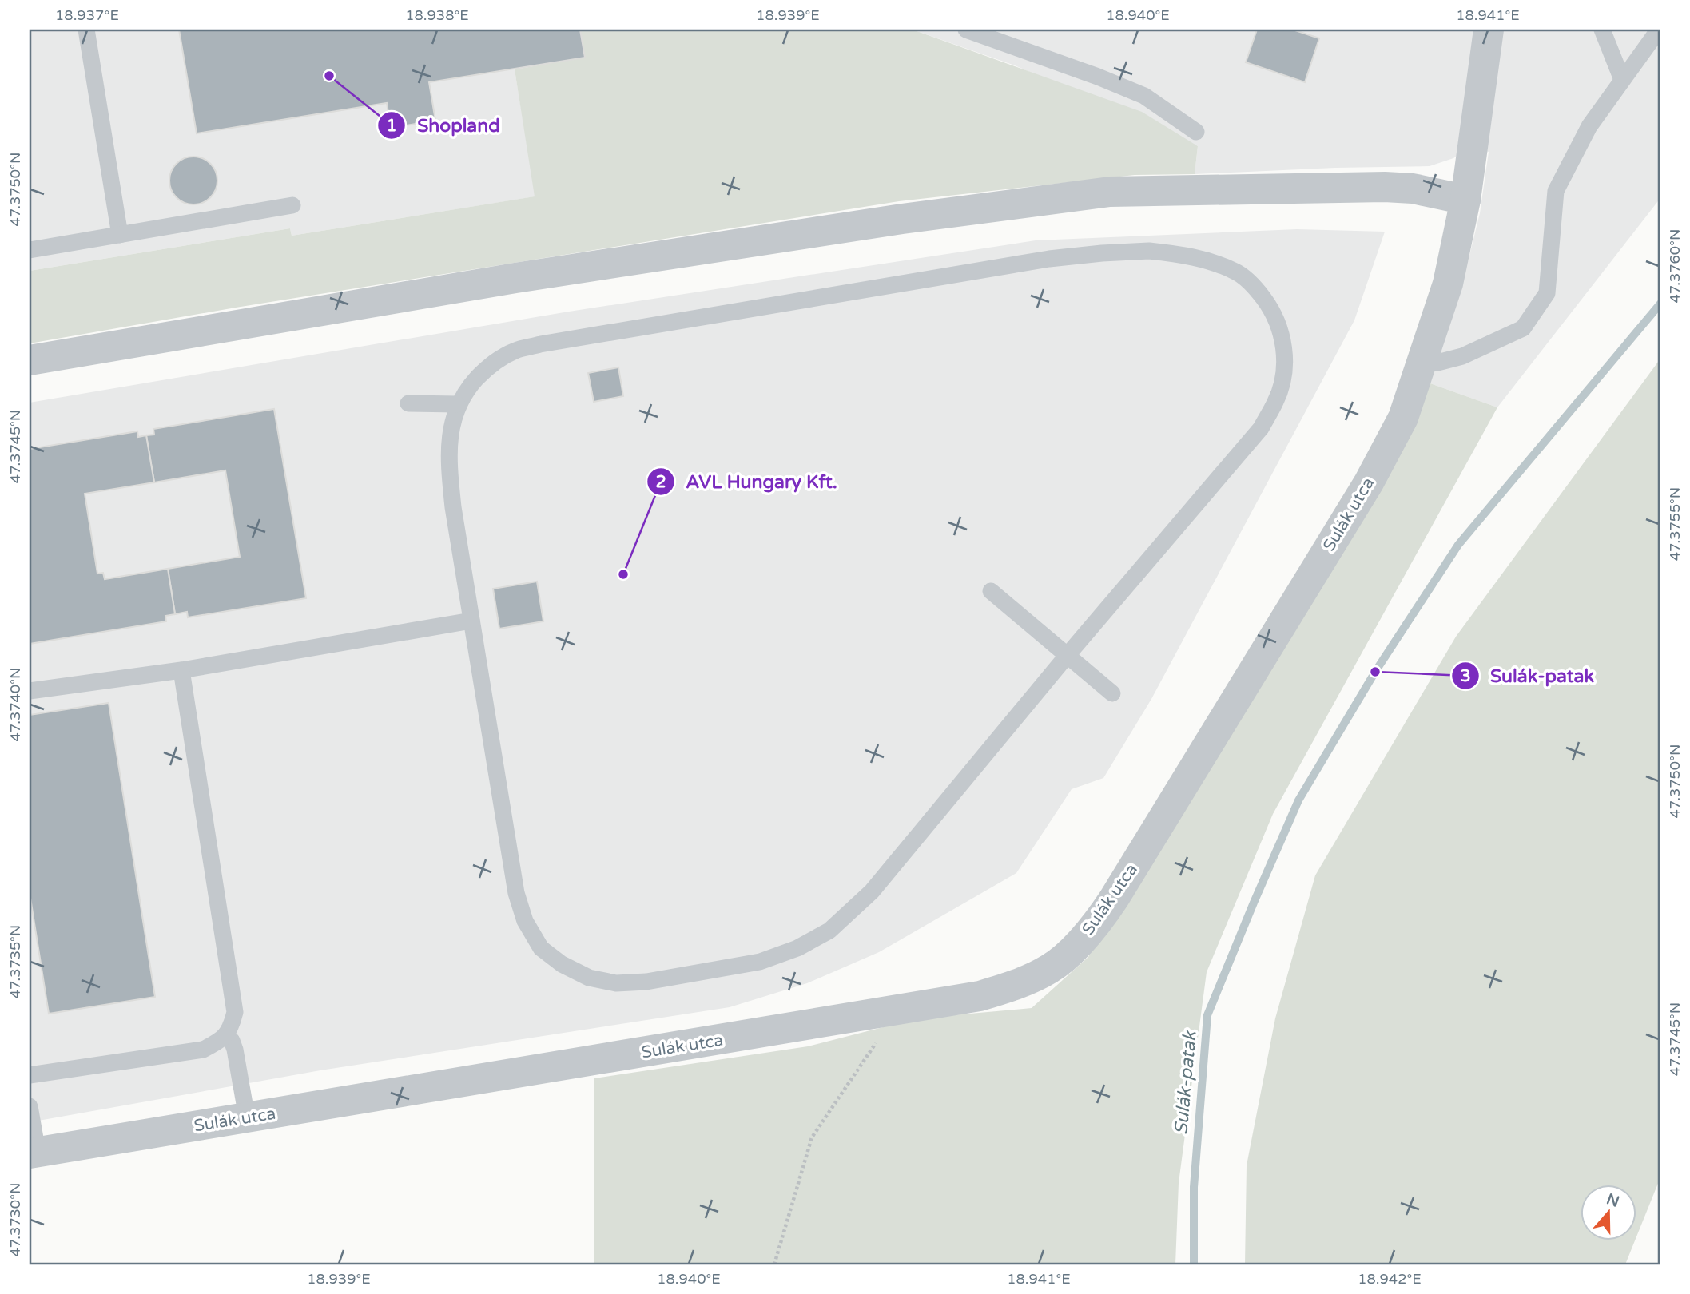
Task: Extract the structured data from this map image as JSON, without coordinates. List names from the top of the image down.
{
  "streets": {
    "street": ["Sulák utca"]
  },
  "water": ["Sulák-patak"],
  "places": ["Shopland", "AVL Hungary Kft.", "Sulák-patak"],
  "north": "top",
  "coordinates": [
    "18.937°E",
    "18.938°E",
    "18.939°E",
    "18.940°E",
    "18.941°E",
    "47.3750°N",
    "47.3760°N",
    "47.3745°N",
    "47.3755°N",
    "47.3740°N",
    "47.3735°N",
    "47.3730°N",
    "18.942°E"
  ]
}
